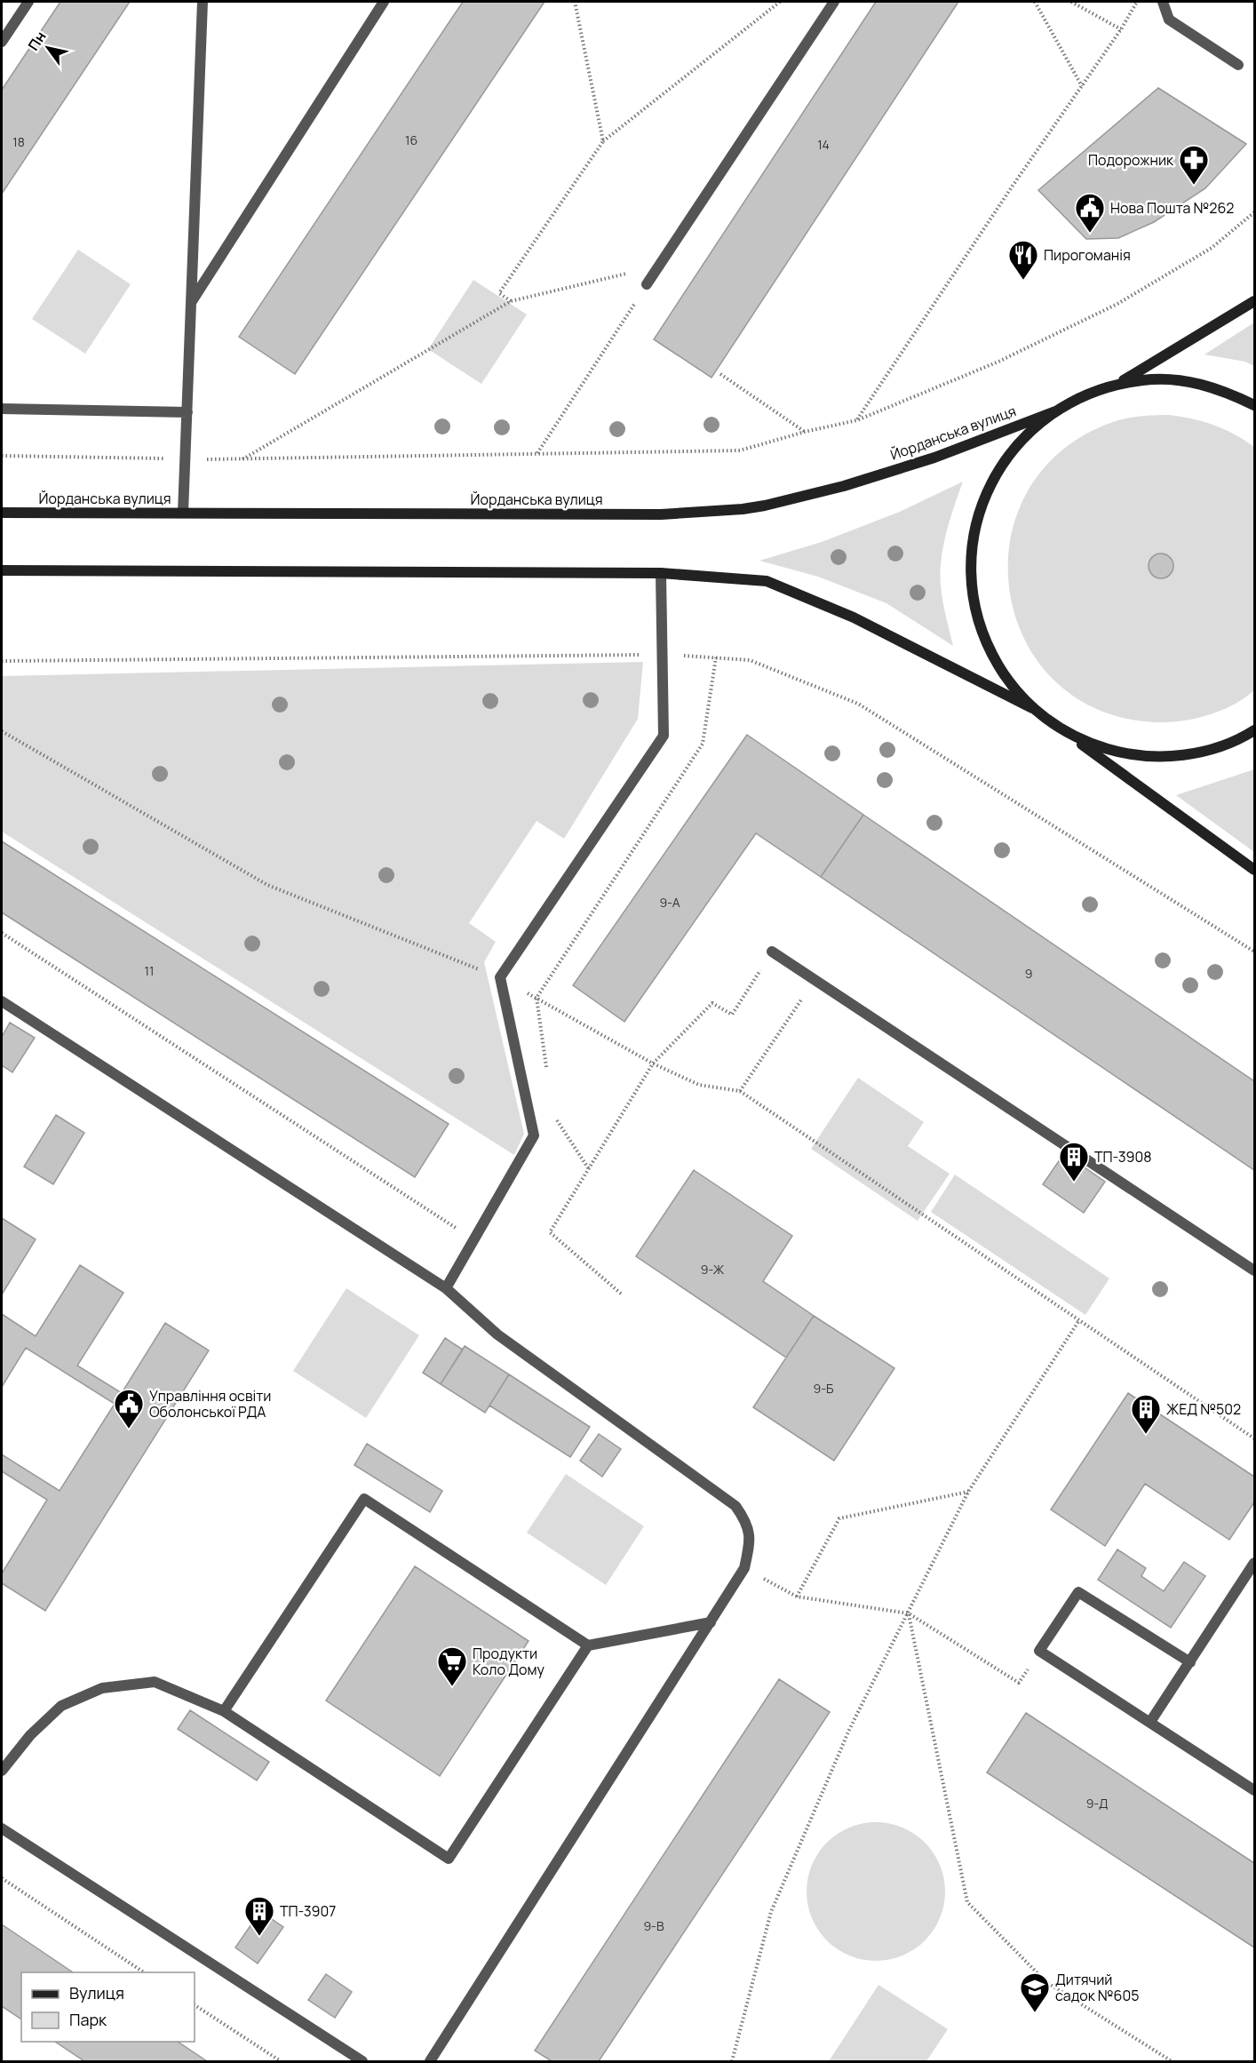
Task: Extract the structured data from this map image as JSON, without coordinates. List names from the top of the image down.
{
  "streets": {
    "main road": ["Йорданська вулиця"]
  },
  "places": {
    "pharmacy": ["Подорожник"],
    "public building": ["Нова Пошта №262", "Управління освіти Оболонської РДА"],
    "restaurant": ["Пирогоманія"],
    "building": ["ТП-3908", "ЖЕД №502", "ТП-3907"],
    "supermarket": ["Продукти Коло Дому"],
    "school or university": ["Дитячий садок №605"]
  },
  "house_numbers": [
    "16",
    "18",
    "14",
    "9-А",
    "11",
    "9",
    "9-Ж",
    "9-Б",
    "9-Д",
    "9-В"
  ],
  "legend": ["Вулиця", "Парк"],
  "north": "top left"
}
